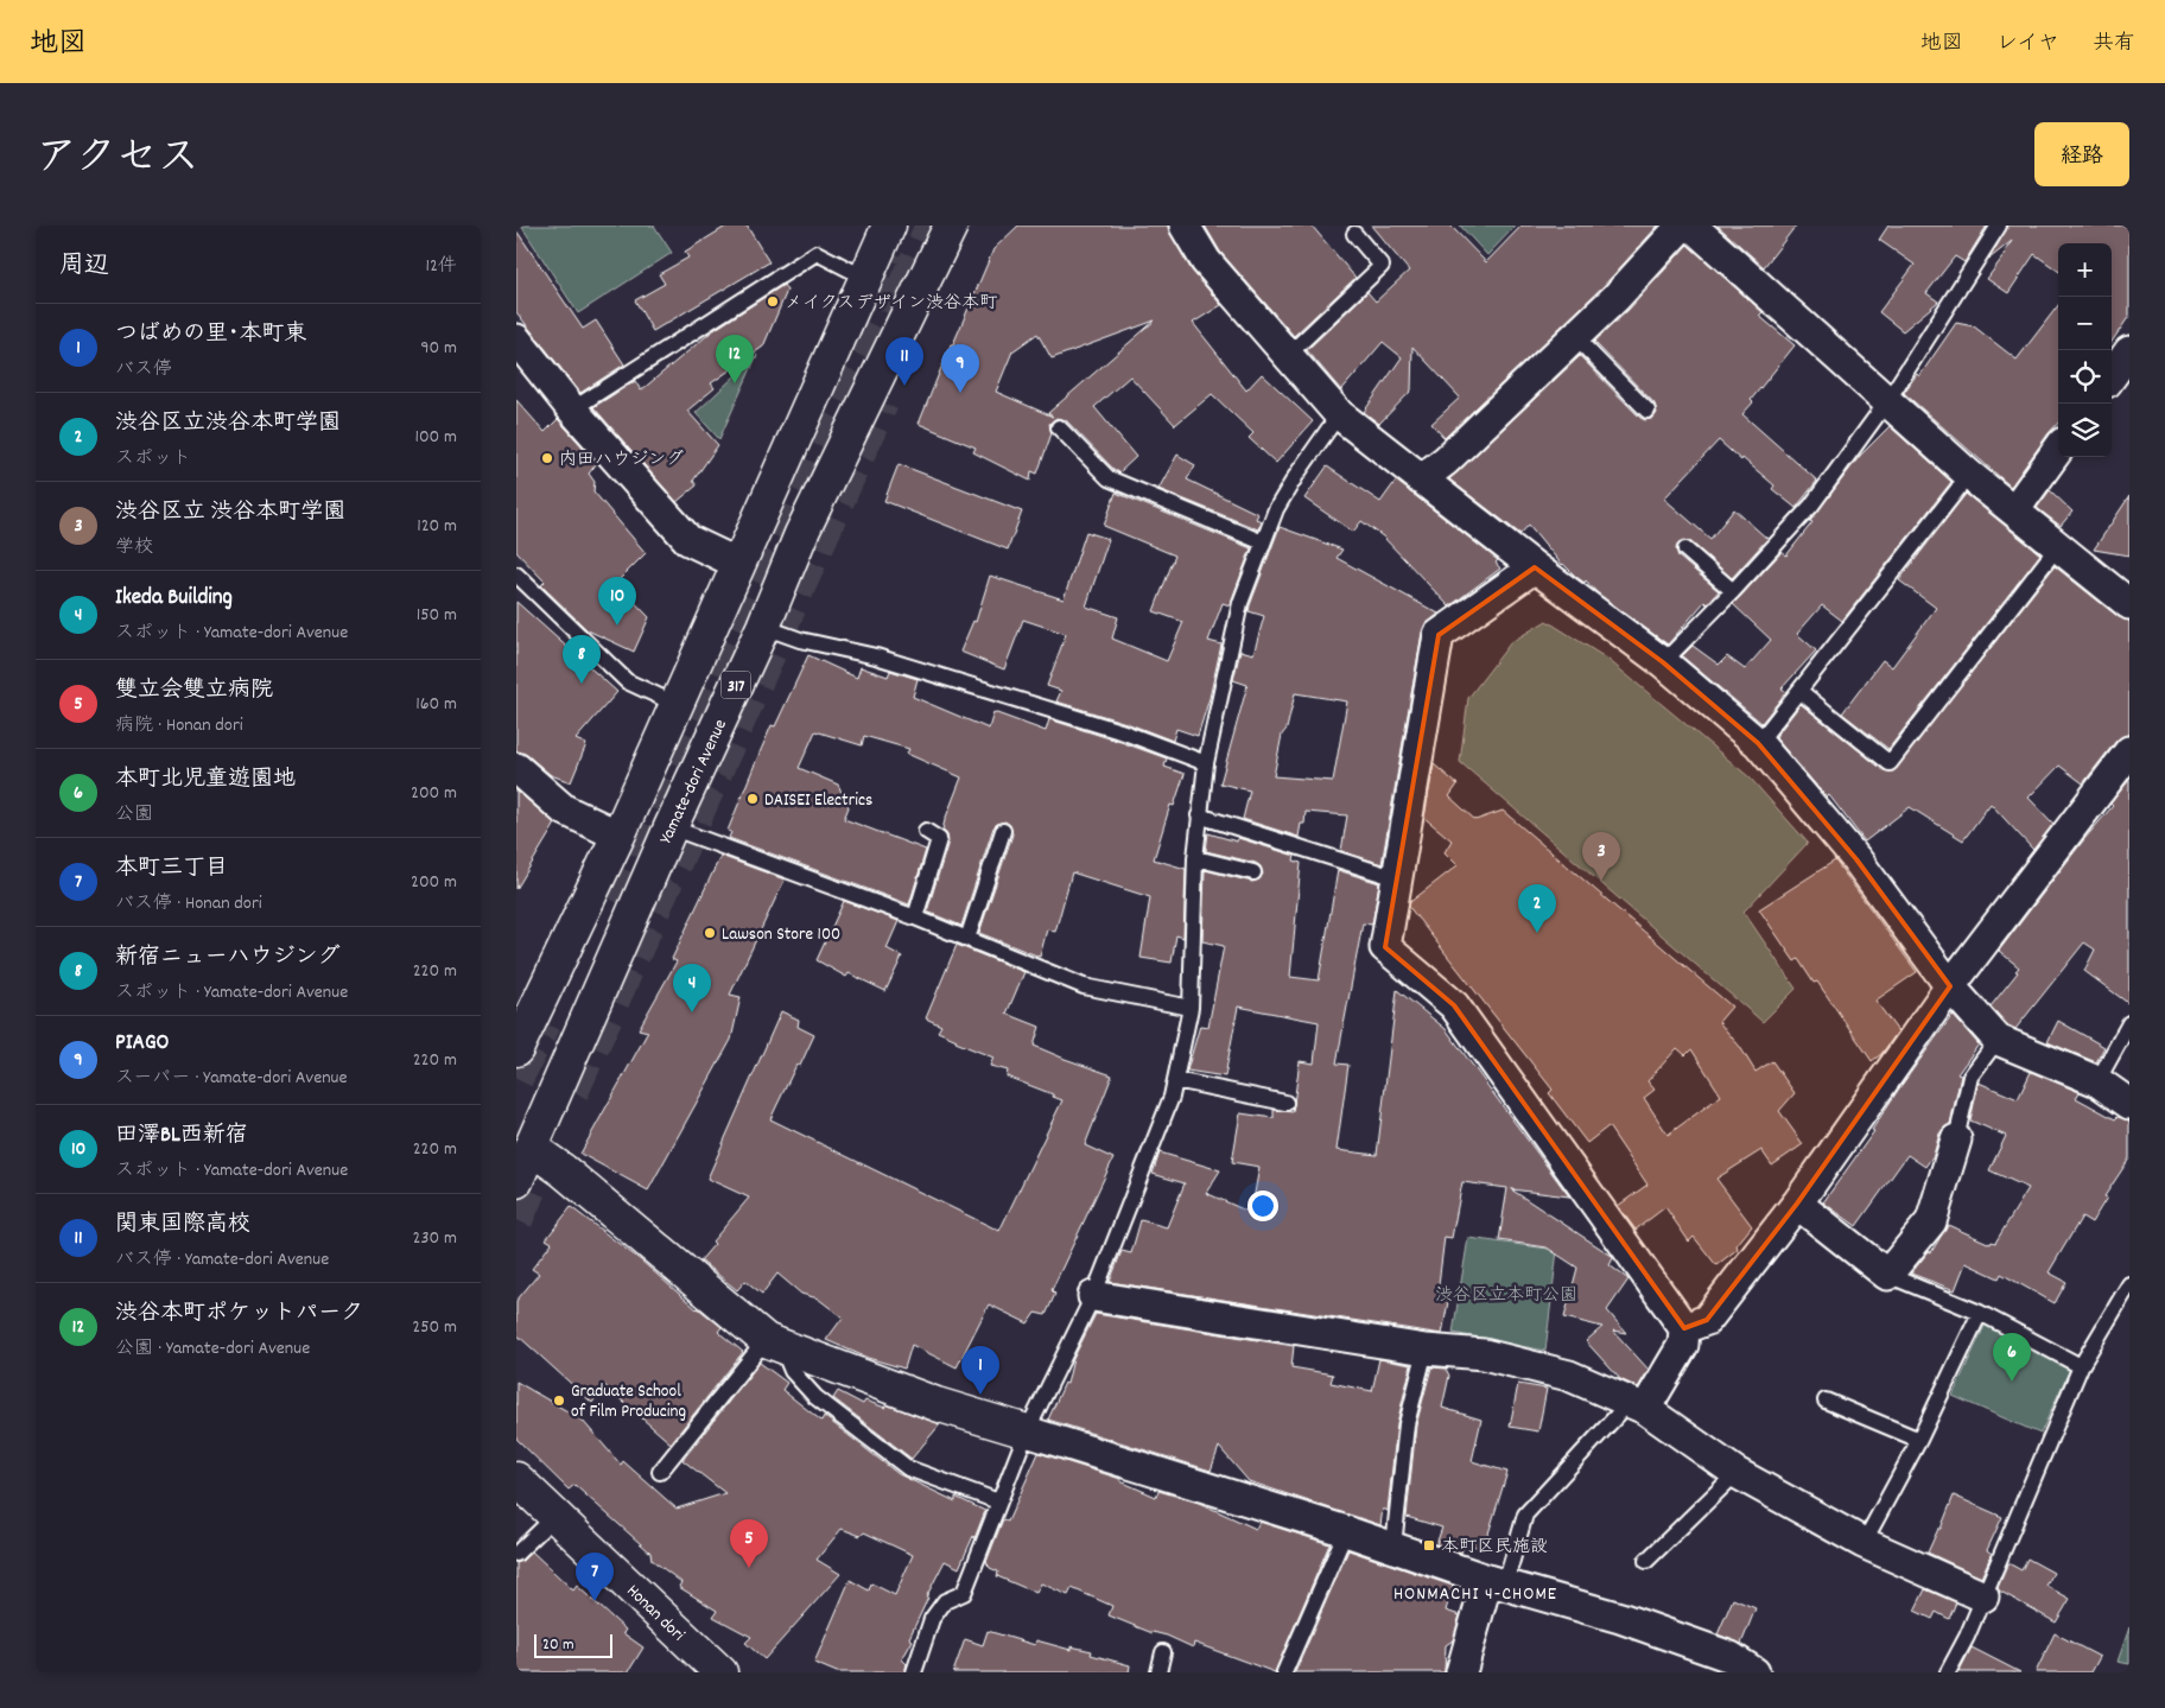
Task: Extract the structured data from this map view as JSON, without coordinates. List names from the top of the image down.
{
  "streets": {
    "main road": ["317", "Yamate-dori Avenue", "Honan dori"]
  },
  "districts": ["HONMACHI 4-CHOME"],
  "parks": ["渋谷区立本町公園"],
  "places": {
    "other": [
      "メイクスデザイン渋谷本町",
      "内田ハウジング",
      "DAISEI Electrics",
      "Lawson Store 100",
      "Graduate School of Film Producing"
    ],
    "transit": ["本町区民施設"]
  },
  "scale_bar": "20 m",
  "page": {
    "header": "地図",
    "nav": ["地図", "レイヤ", "共有"],
    "title": "アクセス",
    "buttons": "経路",
    "heading": ["周辺", "12件"],
    "map_buttons": ["+", "−"],
    "list": [
      {
        "mark": "1",
        "name": "つばめの里･本町東",
        "note": "バス停",
        "value": "90 m"
      },
      {
        "mark": "2",
        "name": "渋谷区立渋谷本町学園",
        "note": "スポット",
        "value": "100 m"
      },
      {
        "mark": "3",
        "name": "渋谷区立 渋谷本町学園",
        "note": "学校",
        "value": "120 m"
      },
      {
        "mark": "4",
        "name": "Ikeda Building",
        "note": "スポット · Yamate-dori Avenue",
        "value": "150 m"
      },
      {
        "mark": "5",
        "name": "雙立会雙立病院",
        "note": "病院 · Honan dori",
        "value": "160 m"
      },
      {
        "mark": "6",
        "name": "本町北児童遊園地",
        "note": "公園",
        "value": "200 m"
      },
      {
        "mark": "7",
        "name": "本町三丁目",
        "note": "バス停 · Honan dori",
        "value": "200 m"
      },
      {
        "mark": "8",
        "name": "新宿ニューハウジング",
        "note": "スポット · Yamate-dori Avenue",
        "value": "220 m"
      },
      {
        "mark": "9",
        "name": "PIAGO",
        "note": "スーパー · Yamate-dori Avenue",
        "value": "220 m"
      },
      {
        "mark": "10",
        "name": "田澤BL西新宿",
        "note": "スポット · Yamate-dori Avenue",
        "value": "220 m"
      },
      {
        "mark": "11",
        "name": "関東国際高校",
        "note": "バス停 · Yamate-dori Avenue",
        "value": "230 m"
      },
      {
        "mark": "12",
        "name": "渋谷本町ポケットパーク",
        "note": "公園 · Yamate-dori Avenue",
        "value": "250 m"
      }
    ],
    "pins": [
      "12",
      "11",
      "9",
      "10",
      "8",
      "3",
      "2",
      "4",
      "6",
      "1",
      "5",
      "7"
    ],
    "scale": "20 m"
  }
}
